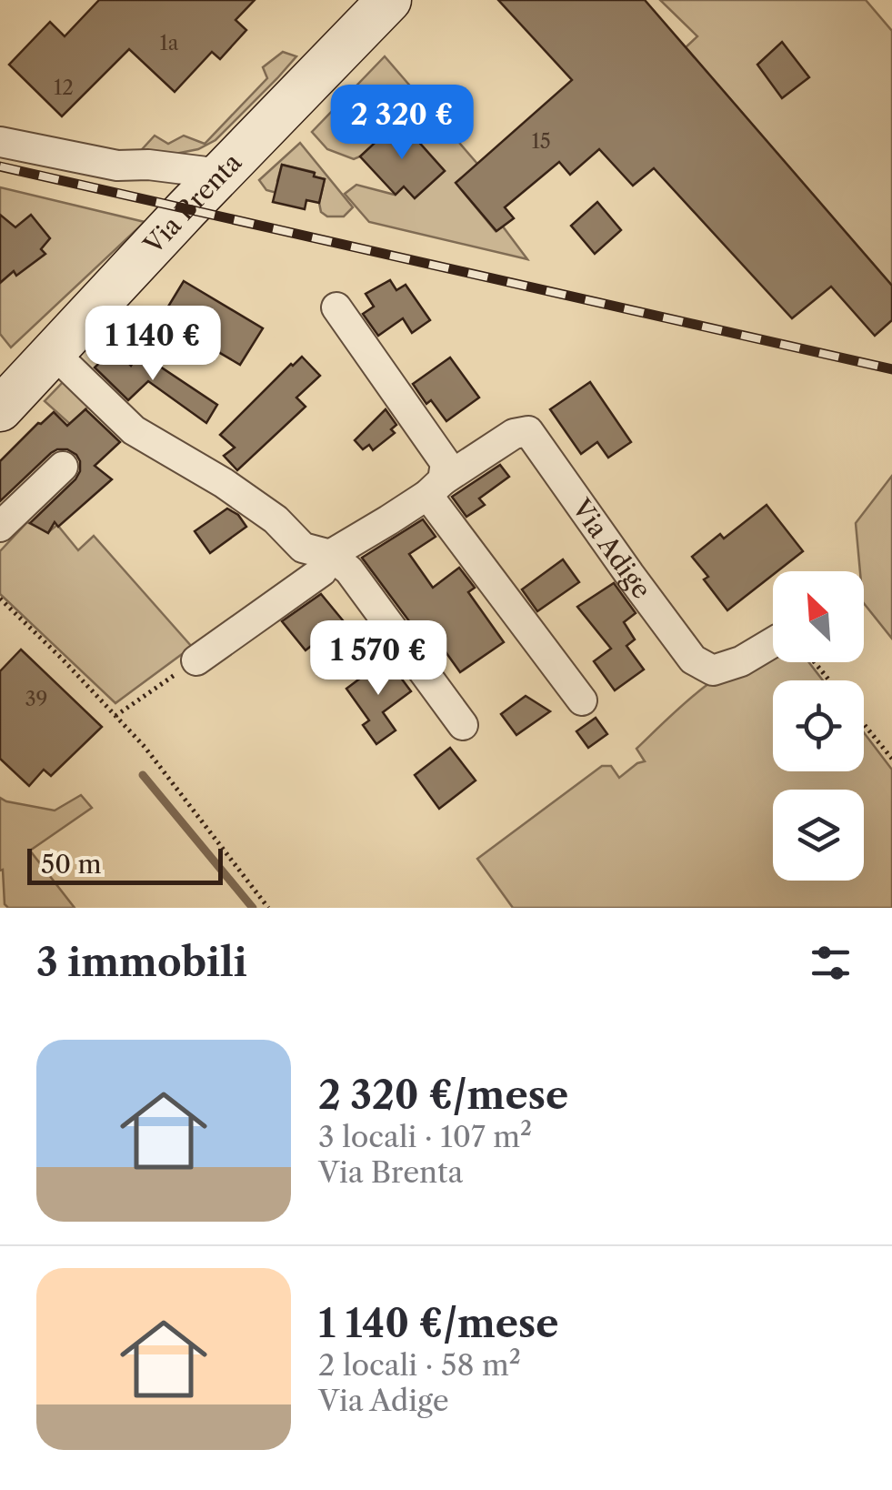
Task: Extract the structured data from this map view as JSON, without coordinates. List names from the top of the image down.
{
  "streets": {
    "street": ["Via Brenta", "Via Adige"]
  },
  "house_numbers": [
    "1a",
    "12",
    "15",
    "39"
  ],
  "scale_bar": "50 m",
  "north": "top left",
  "page": {
    "price": ["2 320 €", "1 140 €", "1 570 €"],
    "scale": "50 m",
    "heading": "3 immobili",
    "list": [
      {
        "name": "2 320 €/mese",
        "note": "3 locali · 107 m² · Via Brenta"
      },
      {
        "name": "1 140 €/mese",
        "note": "2 locali · 58 m² · Via Adige"
      }
    ]
  }
}
